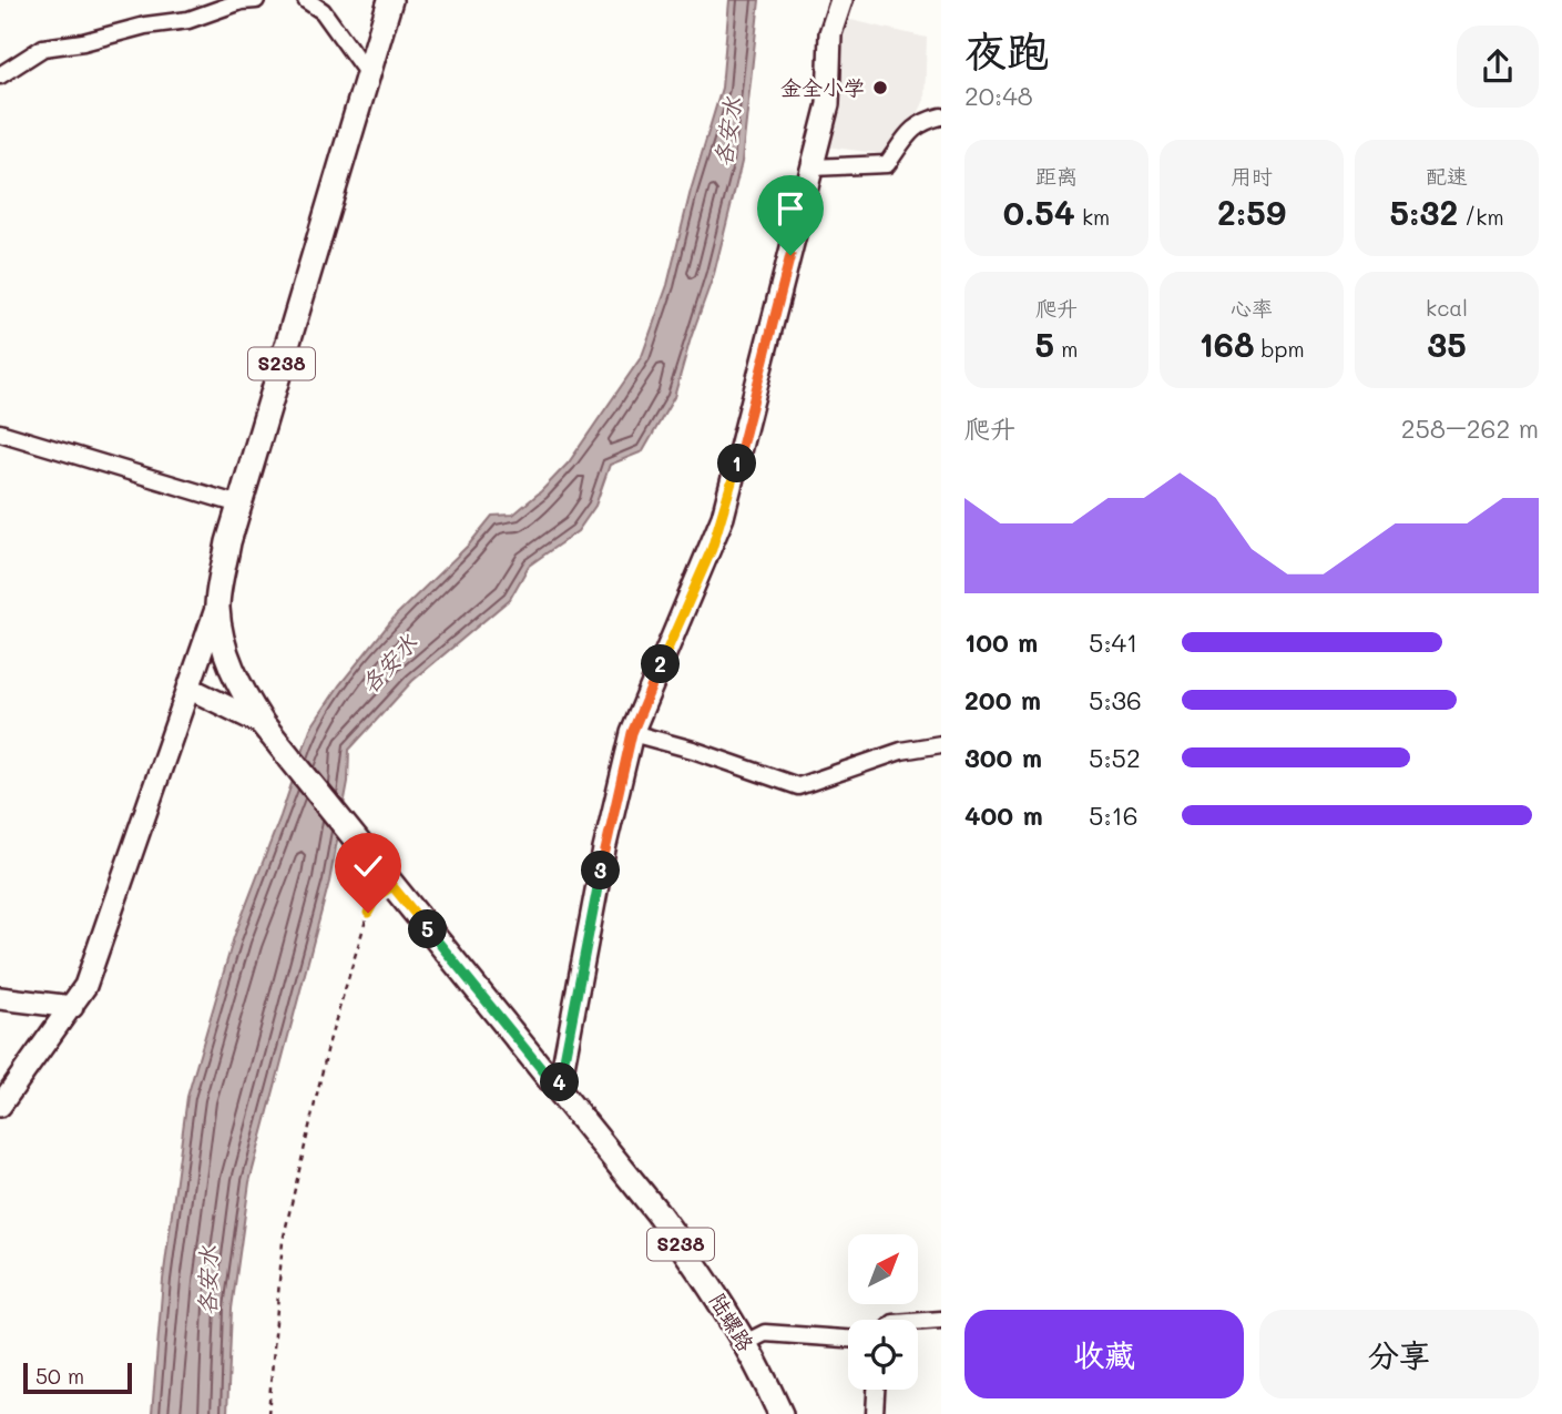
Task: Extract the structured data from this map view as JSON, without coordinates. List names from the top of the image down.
{
  "streets": {
    "main road": ["S238", "陆螺路"]
  },
  "crossings": [
    ["S238", "陆螺路"]
  ],
  "water": ["各安水"],
  "places": ["金全小学"],
  "scale_bar": "50 m",
  "north": "top right",
  "page": {
    "heading": ["夜跑", "20:48"],
    "stats": [
      ["距离", "0.54 km"],
      ["用时", "2:59"],
      ["配速", "5:32 /km"],
      ["爬升", "5 m"],
      ["心率", "168 bpm"],
      ["kcal", "35"]
    ],
    "chart": ["爬升", "258–262 m"],
    "pins": [
      "1",
      "2",
      "3",
      "5",
      "4"
    ],
    "list": [
      {
        "name": "100 m",
        "note": "5:41"
      },
      {
        "name": "200 m",
        "note": "5:36"
      },
      {
        "name": "300 m",
        "note": "5:52"
      },
      {
        "name": "400 m",
        "note": "5:16"
      }
    ],
    "buttons": ["收藏", "分享"],
    "scale": "50 m"
  }
}
